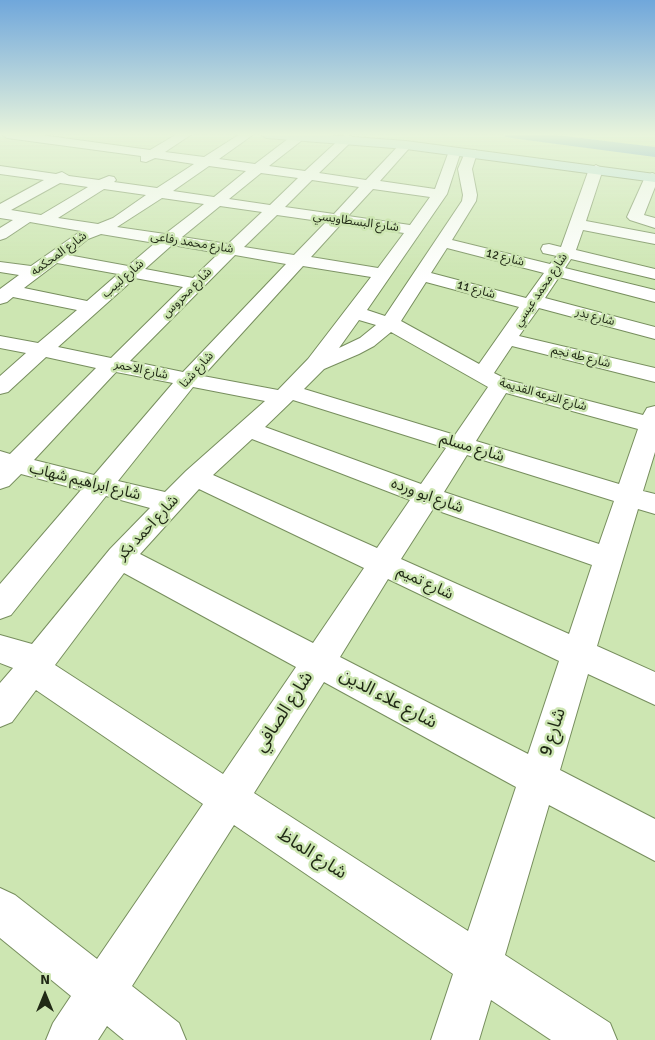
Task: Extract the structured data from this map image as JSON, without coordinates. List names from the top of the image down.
{
  "streets": {
    "street": [
      "شارع البسطاويسي",
      "شارع محمد رفاعى",
      "شارع المحكمه",
      "شارع 12",
      "شارع لبيب",
      "شارع 11",
      "شارع محمد عيسي",
      "شارع محروس",
      "شارع بدر",
      "شارع طه نجم",
      "شارع الاحمر",
      "شارع شتا",
      "شارع الترعه القديمة",
      "شارع مسلم",
      "شارع ابراهيم شهاب",
      "شارع ابو ورده",
      "شارع احمد بكر",
      "شارع تميم",
      "شارع علاء الدين",
      "شارع الصافي",
      "شارع 9",
      "شارع الماظ"
    ]
  },
  "crossings": [
    ["شارع البسطاويسي", "شارع المحكمه"],
    ["شارع البسطاويسي", "شارع لبيب"],
    ["شارع البسطاويسي", "شارع محروس"],
    ["شارع البسطاويسي", "شارع شتا"],
    ["شارع البسطاويسي", "شارع احمد بكر"],
    ["شارع محمد رفاعى", "شارع المحكمه"],
    ["شارع محمد رفاعى", "شارع لبيب"],
    ["شارع محمد رفاعى", "شارع محروس"],
    ["شارع محمد رفاعى", "شارع شتا"],
    ["شارع محمد رفاعى", "شارع احمد بكر"],
    ["شارع 12", "شارع محمد عيسي"],
    ["شارع 12", "شارع احمد بكر"],
    ["شارع لبيب", "شارع الاحمر"],
    ["شارع 11", "شارع محمد عيسي"],
    ["شارع 11", "شارع بدر"],
    ["شارع 11", "شارع احمد بكر"],
    ["شارع محمد عيسي", "شارع بدر"],
    ["شارع محمد عيسي", "شارع طه نجم"],
    ["شارع محمد عيسي", "شارع الترعه القديمة"],
    ["شارع محمد عيسي", "شارع الصافي"],
    ["شارع محروس", "شارع الاحمر"],
    ["شارع محروس", "شارع ابراهيم شهاب"],
    ["شارع الاحمر", "شارع شتا"],
    ["شارع الاحمر", "شارع مسلم"],
    ["شارع الاحمر", "شارع احمد بكر"],
    ["شارع شتا", "شارع ابراهيم شهاب"],
    ["شارع الترعه القديمة", "شارع احمد بكر"],
    ["شارع الترعه القديمة", "شارع الصافي"],
    ["شارع الترعه القديمة", "شارع 9"],
    ["شارع مسلم", "شارع احمد بكر"],
    ["شارع مسلم", "شارع الصافي"],
    ["شارع مسلم", "شارع 9"],
    ["شارع ابراهيم شهاب", "شارع احمد بكر"],
    ["شارع ابو ورده", "شارع احمد بكر"],
    ["شارع ابو ورده", "شارع الصافي"],
    ["شارع ابو ورده", "شارع 9"],
    ["شارع احمد بكر", "شارع تميم"],
    ["شارع احمد بكر", "شارع علاء الدين"],
    ["شارع احمد بكر", "شارع الماظ"],
    ["شارع تميم", "شارع الصافي"],
    ["شارع تميم", "شارع 9"],
    ["شارع علاء الدين", "شارع الصافي"],
    ["شارع علاء الدين", "شارع 9"],
    ["شارع الصافي", "شارع الماظ"],
    ["شارع 9", "شارع الماظ"]
  ],
  "north": "top"
}
